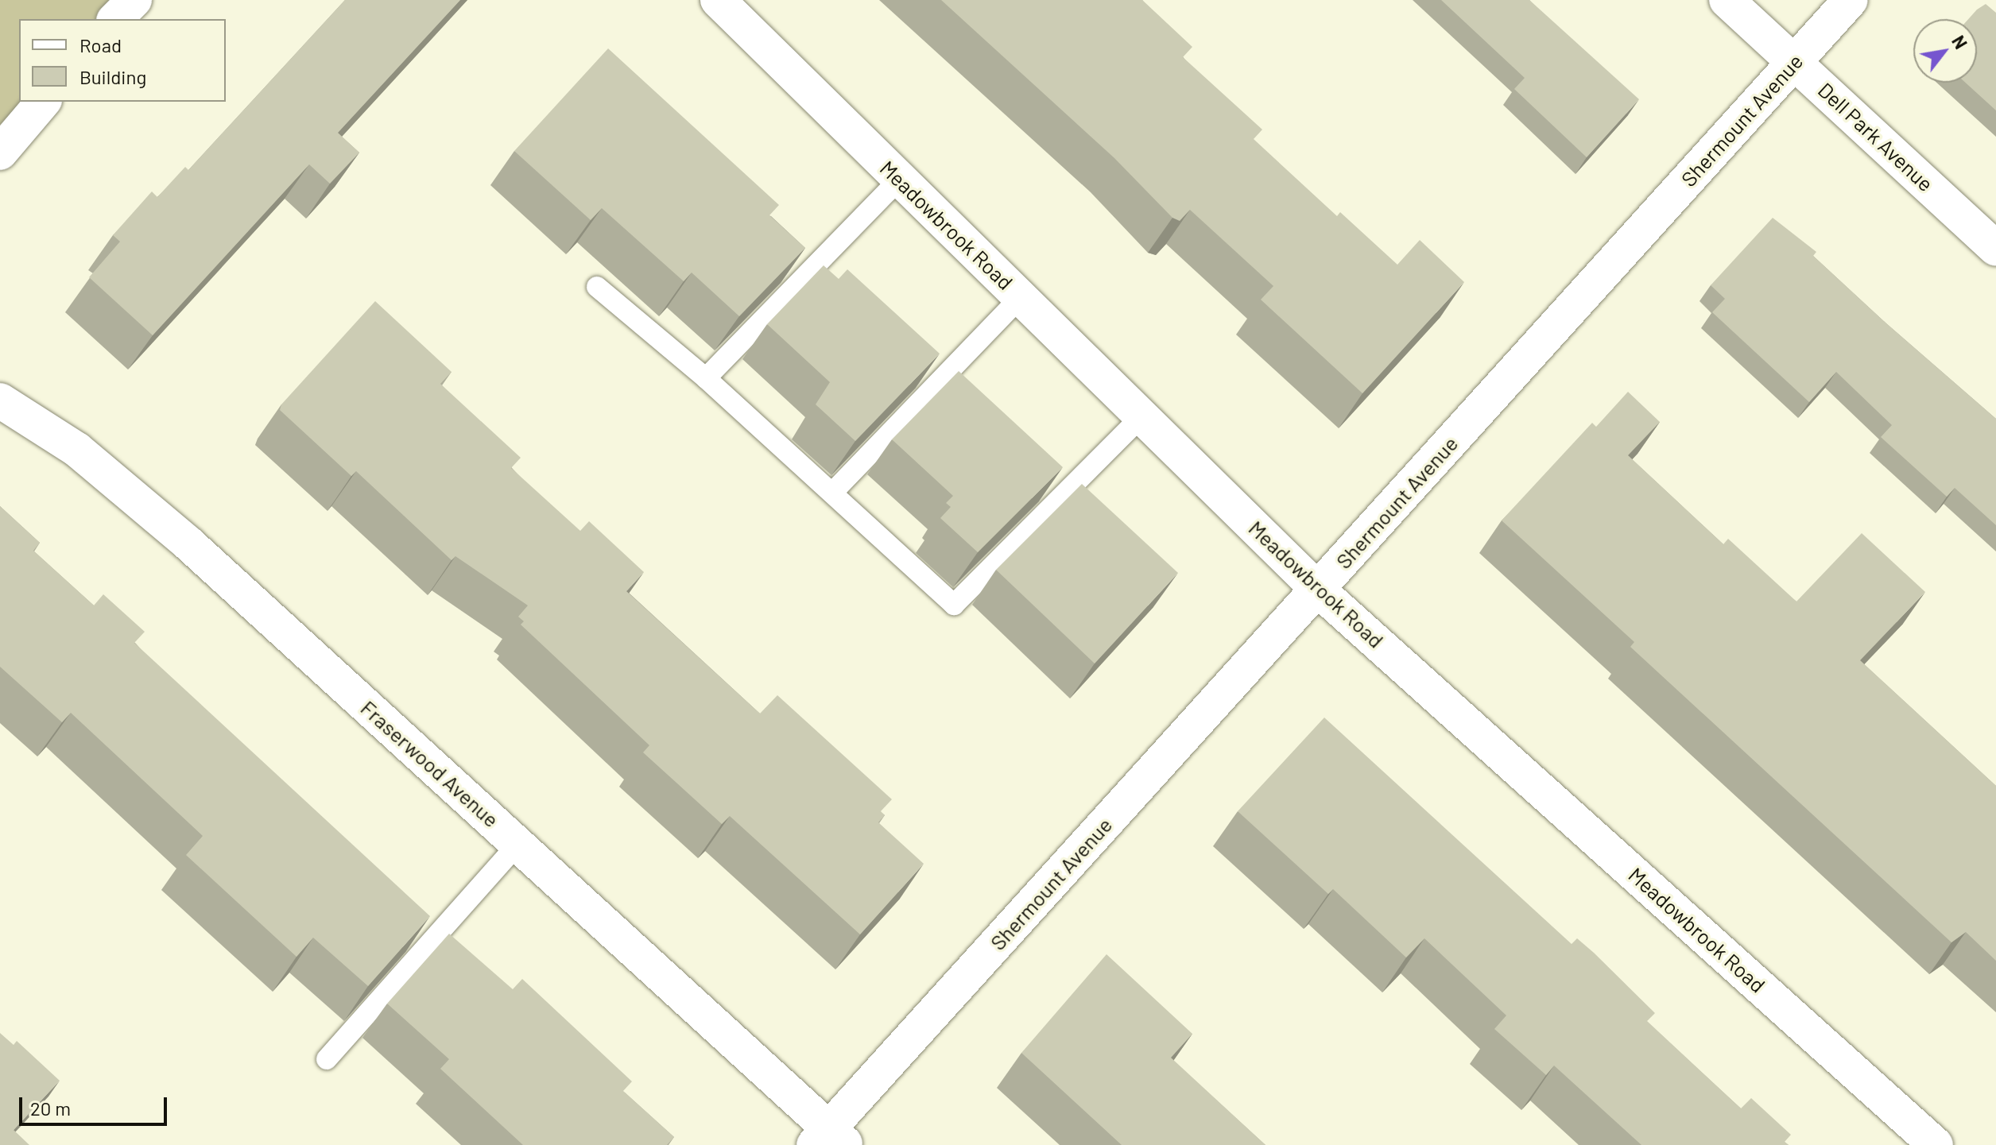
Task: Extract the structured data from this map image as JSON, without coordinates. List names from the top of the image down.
{
  "streets": {
    "street": [
      "Shermount Avenue",
      "Dell Park Avenue",
      "Meadowbrook Road",
      "Fraserwood Avenue"
    ]
  },
  "crossings": [
    ["Shermount Avenue", "Dell Park Avenue"],
    ["Shermount Avenue", "Meadowbrook Road"],
    ["Shermount Avenue", "Fraserwood Avenue"]
  ],
  "legend": ["Road", "Building"],
  "scale_bar": "20 m",
  "north": "top right"
}
